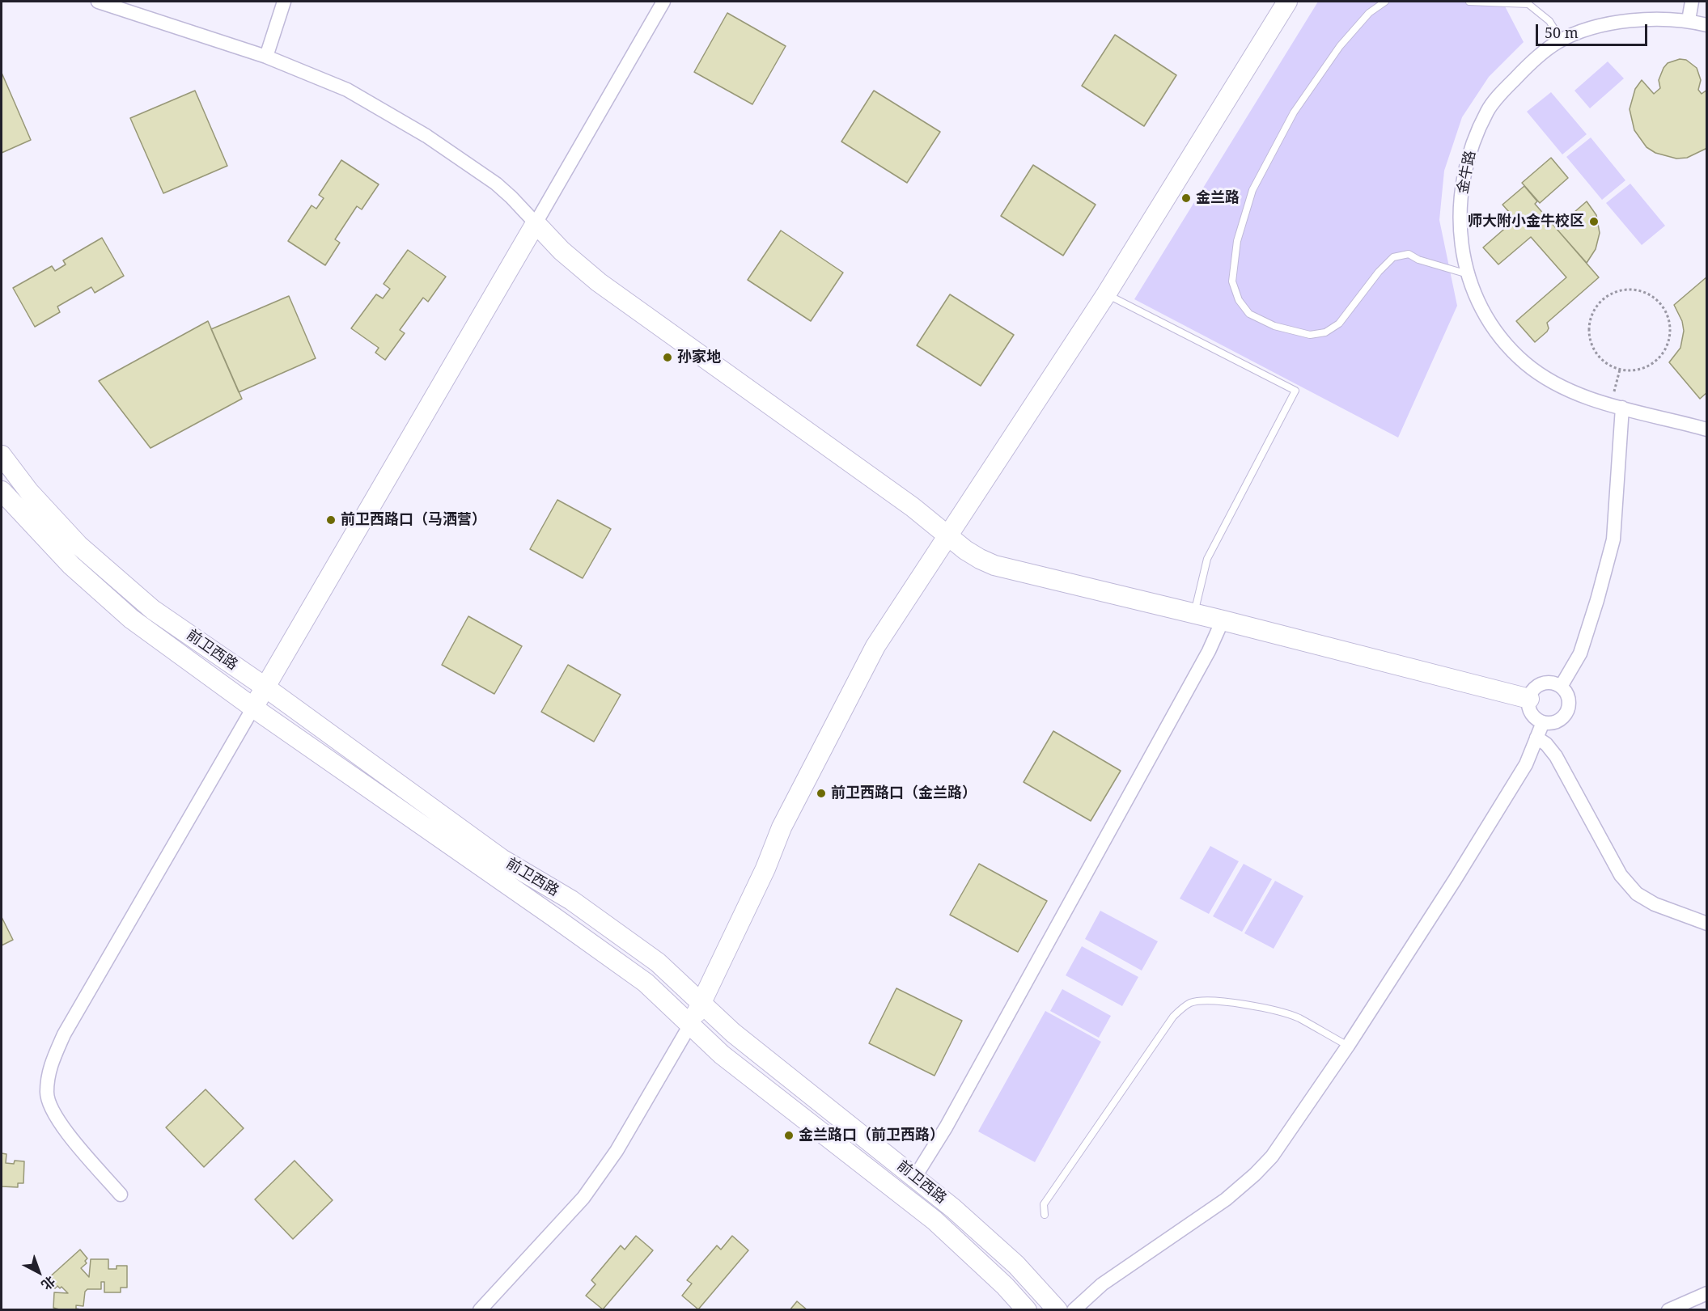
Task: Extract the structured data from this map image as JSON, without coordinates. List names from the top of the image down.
{
  "streets": {
    "street": ["金牛路", "前卫西路"]
  },
  "places": [
    "金兰路",
    "师大附小金牛校区",
    "孙家地",
    "前卫西路口（马洒营）",
    "前卫西路口（金兰路）",
    "金兰路口（前卫西路）"
  ],
  "scale_bar": "50 m",
  "north": "bottom right"
}
